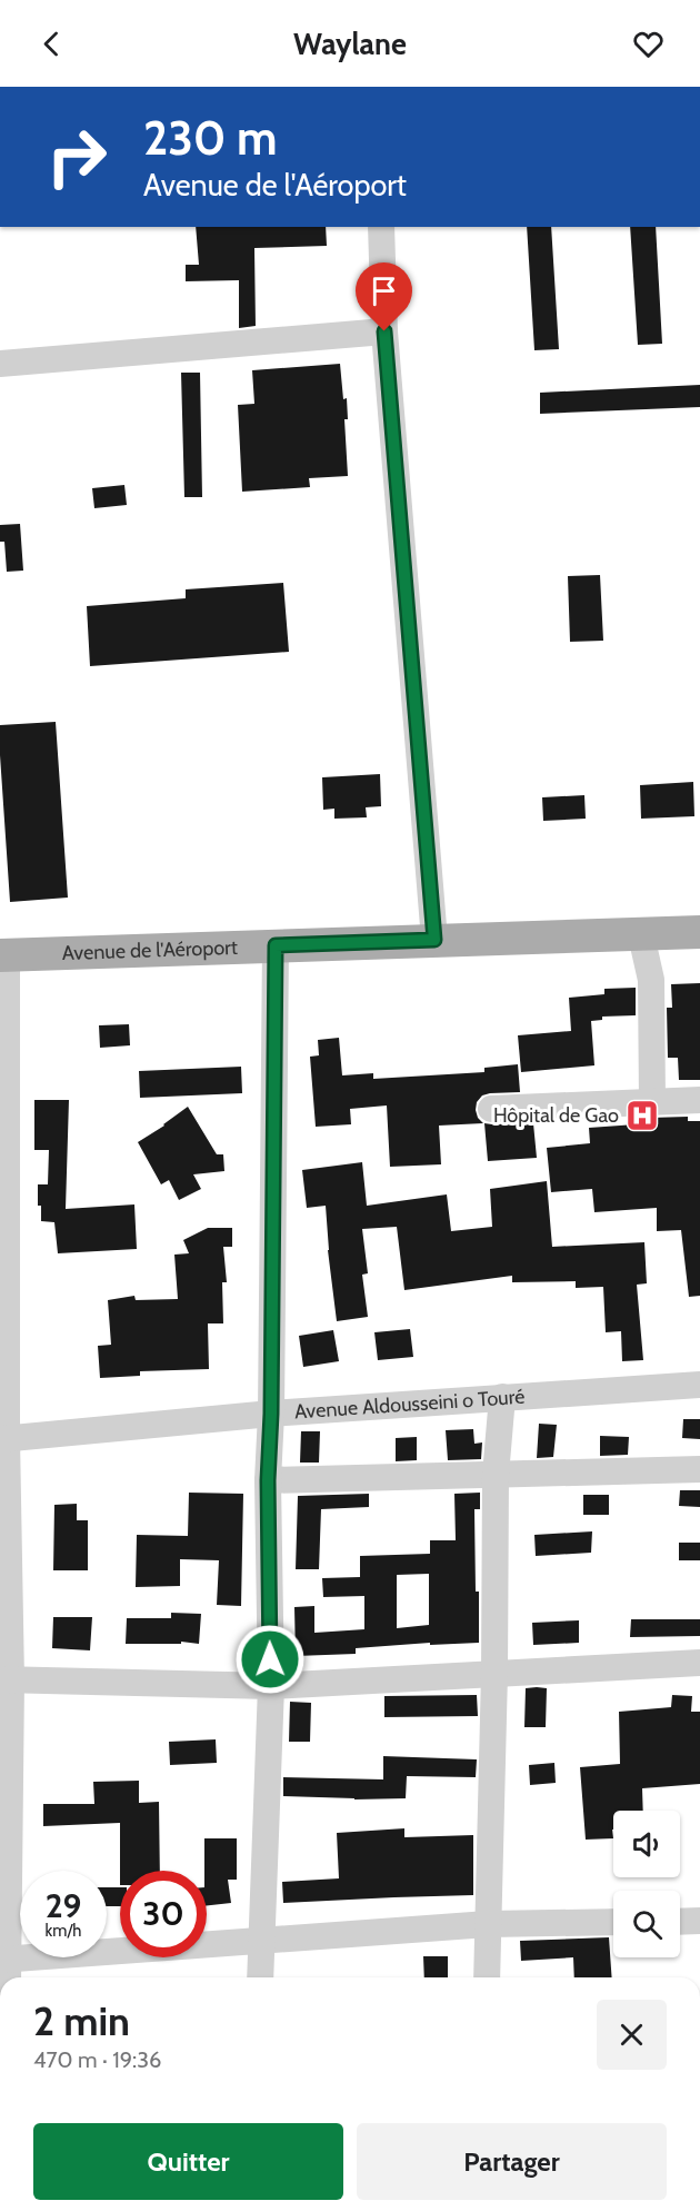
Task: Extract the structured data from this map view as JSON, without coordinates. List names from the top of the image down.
{
  "streets": {
    "main road": ["Avenue de l'Aéroport"],
    "street": ["Avenue Aldousseini o Touré"]
  },
  "places": {
    "hospital": ["Hôpital de Gao"]
  },
  "page": {
    "header": "Waylane",
    "turn": ["230 m", "Avenue de l'Aéroport"],
    "speed": "29 km/h",
    "limit": "30",
    "heading": ["2 min", "470 m · 19:36"],
    "buttons": ["Quitter", "Partager"]
  }
}
